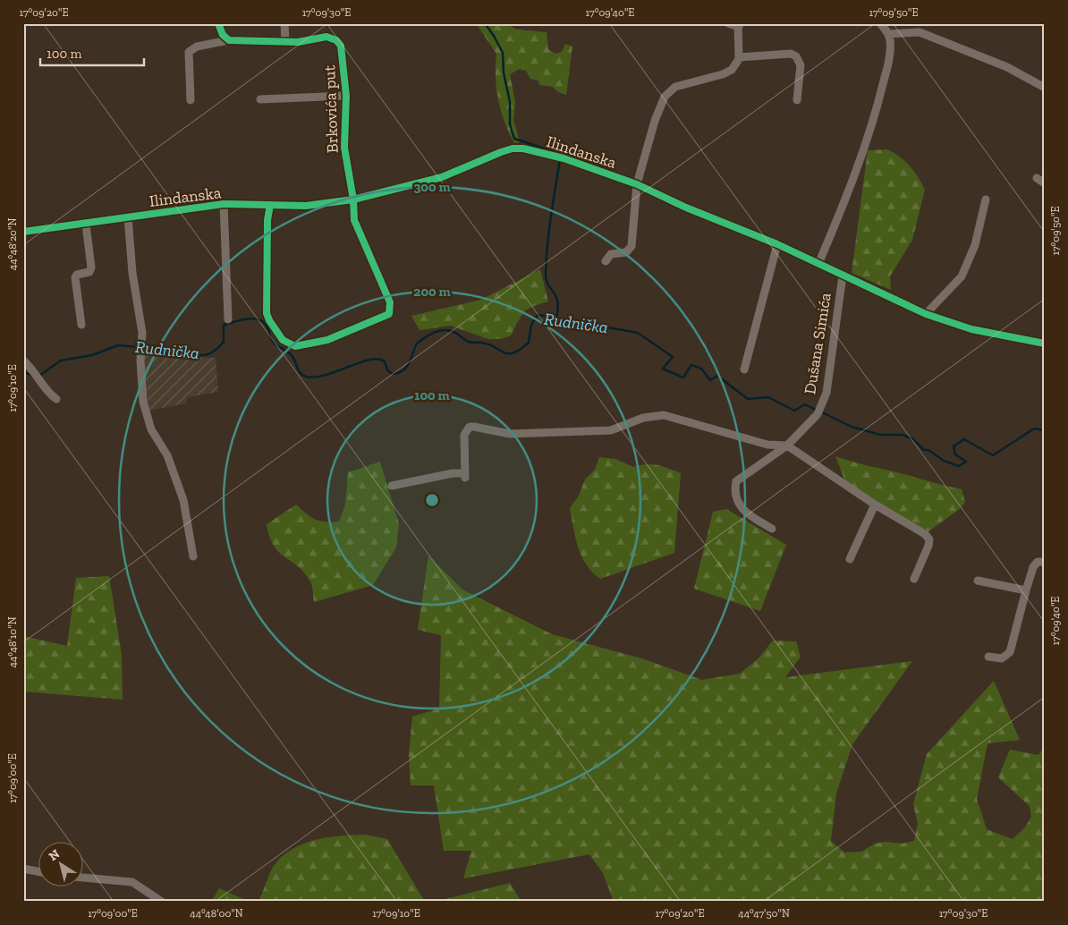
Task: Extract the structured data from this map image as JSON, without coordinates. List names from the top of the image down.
{
  "streets": {
    "street": ["Brkovića put", "Ilindanska", "Dušana Simića"]
  },
  "crossings": [
    ["Brkovića put", "Ilindanska"],
    ["Ilindanska", "Dušana Simića"]
  ],
  "water": ["Rudnička"],
  "scale_bar": "100 m",
  "north": "top left",
  "coordinates": [
    "17°09'20\"E",
    "17°09'30\"E",
    "17°09'40\"E",
    "17°09'50\"E",
    "44°48'20\"N",
    "17°09'10\"E",
    "44°48'10\"N",
    "17°09'00\"E",
    "44°48'00\"N",
    "44°47'50\"N"
  ],
  "rings": ["300 m", "200 m", "100 m"]
}
